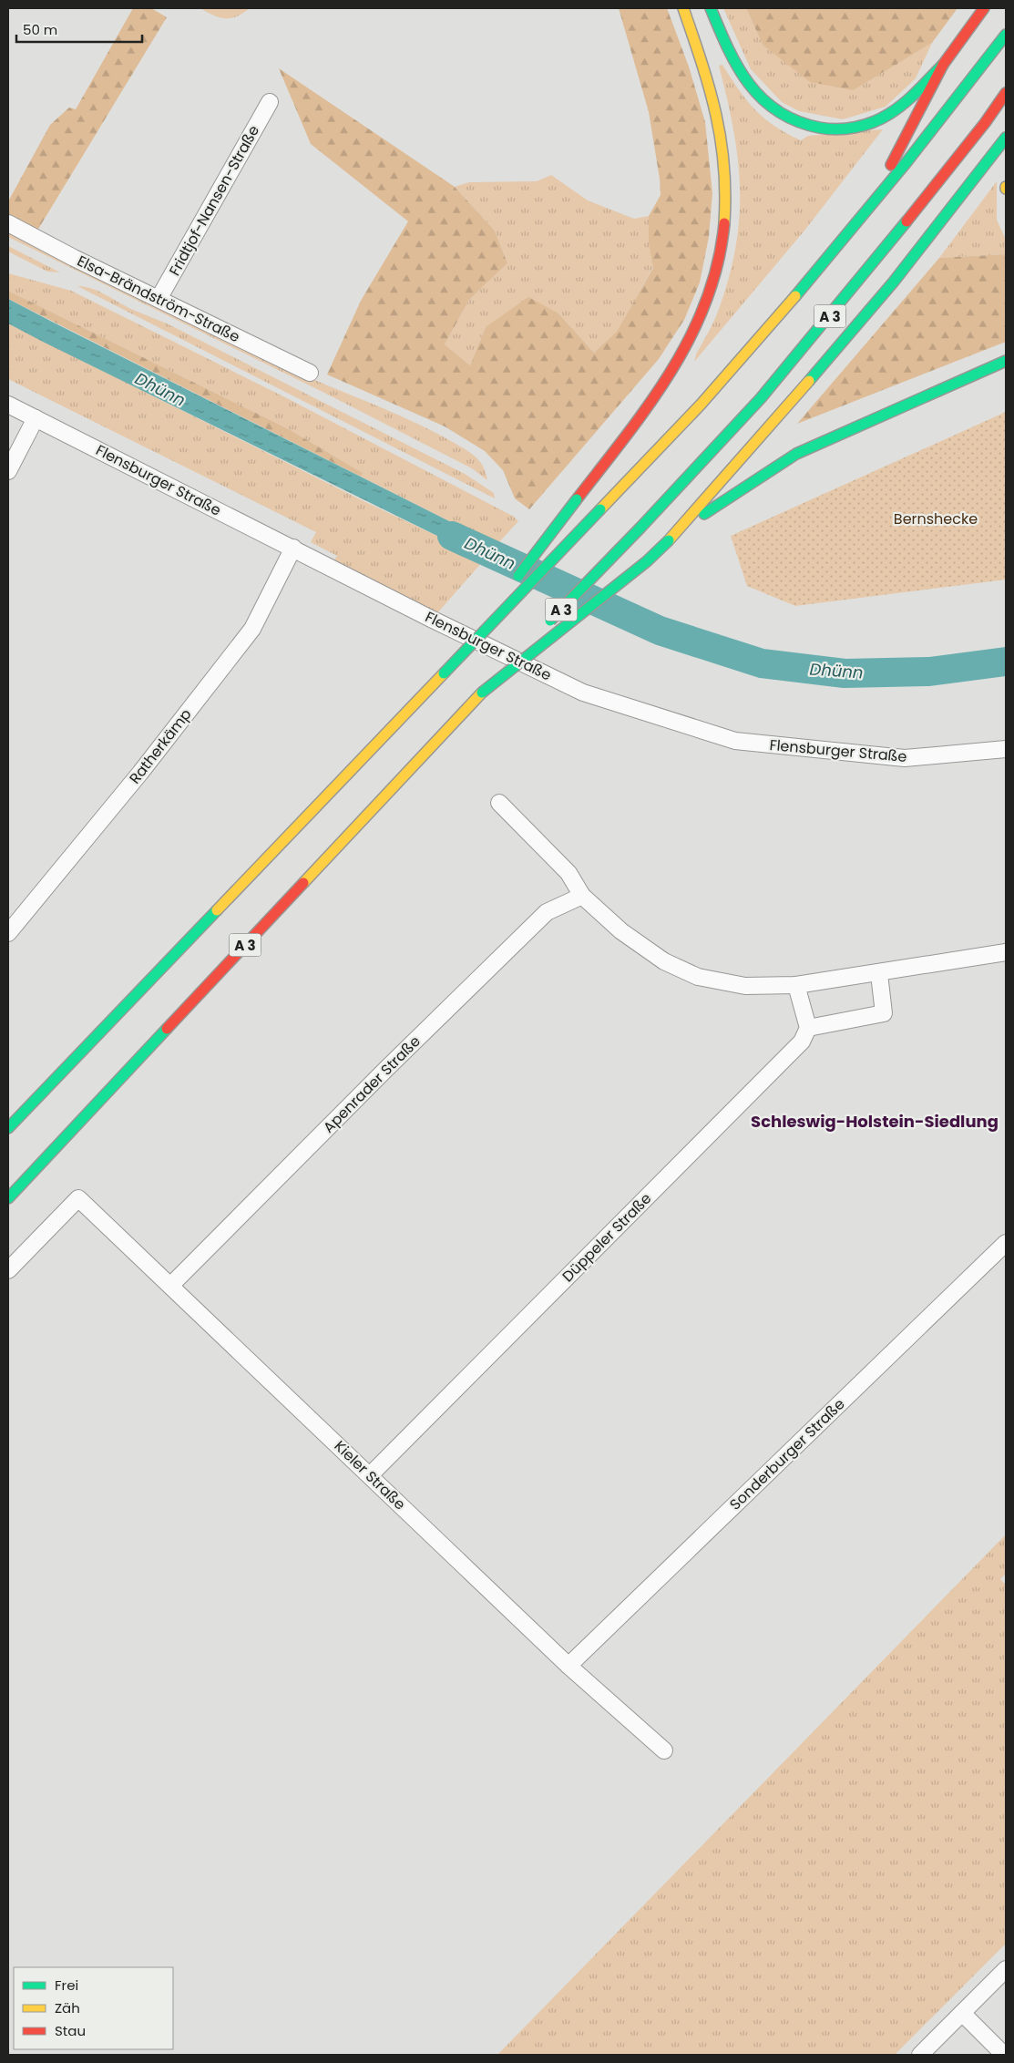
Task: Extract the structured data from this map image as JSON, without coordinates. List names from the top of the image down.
{
  "streets": {
    "highway": ["A 3"],
    "street": [
      "Fridtjof-Nansen-Straße",
      "Elsa-Brändström-Straße",
      "Flensburger Straße",
      "Ratherkämp",
      "Apenrader Straße",
      "Düppeler Straße",
      "Sonderburger Straße",
      "Kieler Straße"
    ]
  },
  "crossings": [
    ["Fridtjof-Nansen-Straße", "Elsa-Brändström-Straße"],
    ["Flensburger Straße", "Ratherkämp"],
    ["Apenrader Straße", "Kieler Straße"],
    ["Düppeler Straße", "Kieler Straße"],
    ["Sonderburger Straße", "Kieler Straße"]
  ],
  "districts": ["Schleswig-Holstein-Siedlung"],
  "water": ["Dhünn"],
  "parks": ["Bernshecke"],
  "legend": ["Frei", "Zäh", "Stau"],
  "scale_bar": "50 m"
}
